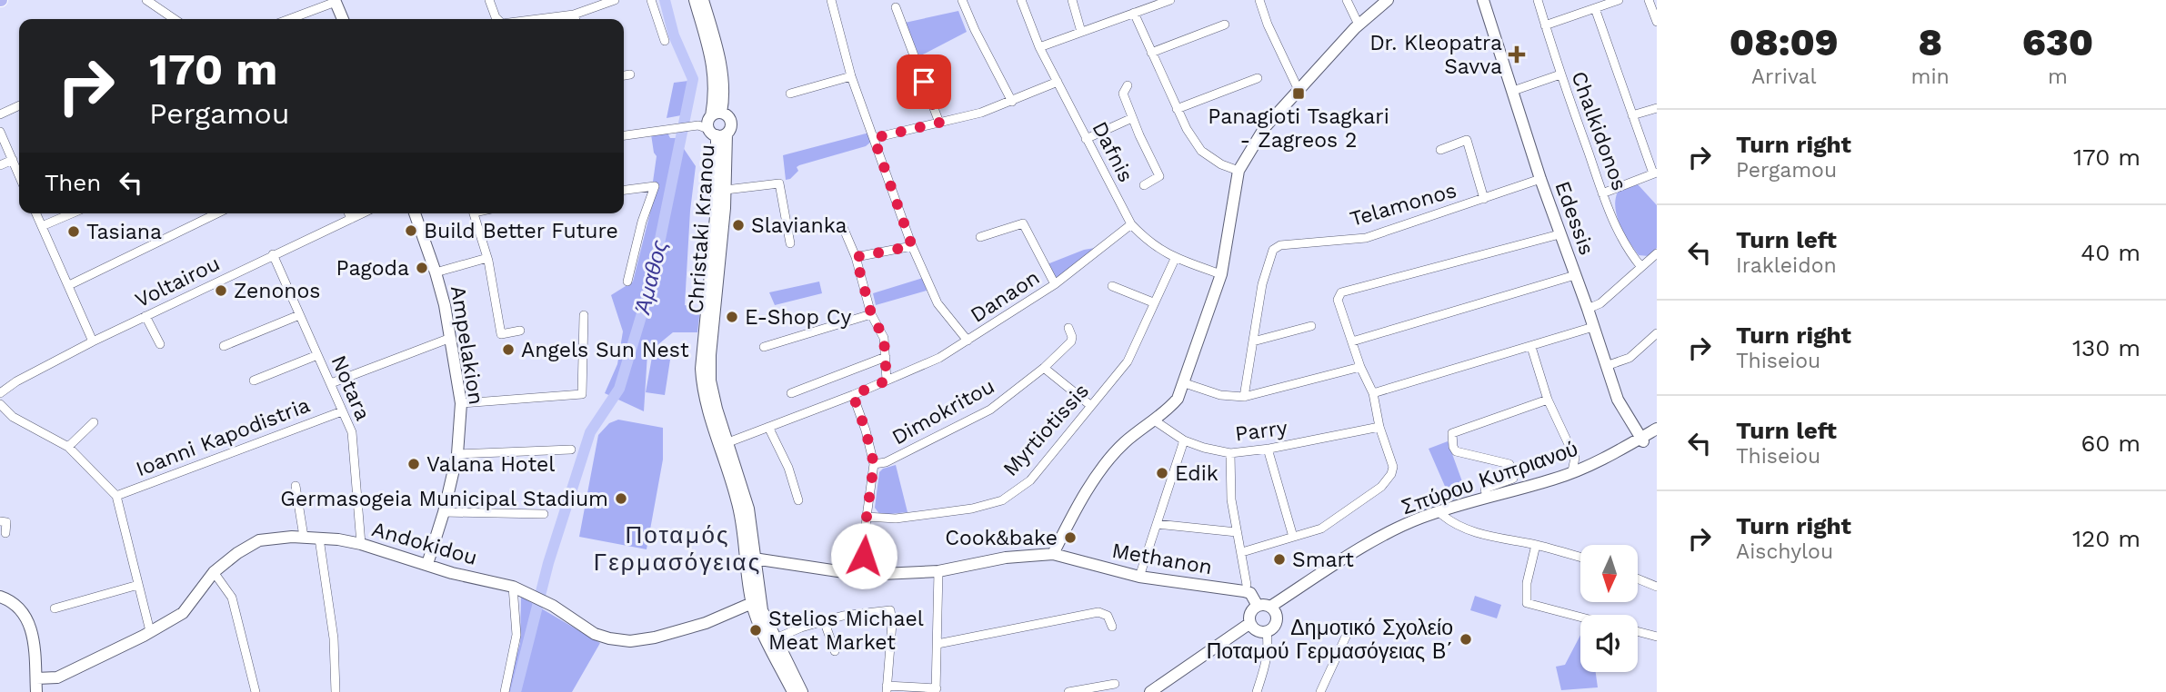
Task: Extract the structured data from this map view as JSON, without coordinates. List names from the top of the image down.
{
  "streets": {
    "main road": [
      "Edessis",
      "Christaki Kranou",
      "Ampelakion",
      "Σπύρου Κυπριανού",
      "Andokidou",
      "Methanon"
    ],
    "street": [
      "Chalkidonos",
      "Dafnis",
      "Telamonos",
      "Voltairou",
      "Danaon",
      "Notara",
      "Dimokritou",
      "Myrtiotissis",
      "Parry",
      "Ioanni Kapodistria"
    ]
  },
  "crossings": [
    ["Dafnis", "Danaon"],
    ["Dafnis", "Myrtiotissis"],
    ["Telamonos", "Edessis"],
    ["Edessis", "Σπύρου Κυπριανού"],
    ["Christaki Kranou", "Danaon"],
    ["Christaki Kranou", "Andokidou"],
    ["Christaki Kranou", "Methanon"],
    ["Voltairou", "Notara"],
    ["Ampelakion", "Andokidou"],
    ["Notara", "Ioanni Kapodistria"],
    ["Notara", "Andokidou"]
  ],
  "districts": ["Ποταμός Γερμασόγειας"],
  "water": ["Άμαθος"],
  "places": {
    "health": ["Dr. Kleopatra Savva"],
    "transit": ["Panagioti Tsagkari - Zagreos 2"],
    "other": [
      "Slavianka",
      "Build Better Future",
      "Tasiana",
      "Pagoda",
      "Zenonos",
      "E-Shop Cy",
      "Angels Sun Nest",
      "Valana Hotel",
      "Edik",
      "Germasogeia Municipal Stadium",
      "Cook&bake",
      "Smart",
      "Stelios Michael Meat Market",
      "Δημοτικό Σχολείο Ποταμού Γερμασόγειας Β΄"
    ]
  },
  "north": "bottom",
  "page": {
    "eta": [
      "08:09",
      "Arrival",
      "8",
      "min",
      "630",
      "m"
    ],
    "turn": ["170 m", "Pergamou"],
    "list": [
      {
        "name": "Turn right",
        "note": "Pergamou",
        "value": "170 m"
      },
      {
        "name": "Turn left",
        "note": "Irakleidon",
        "value": "40 m"
      },
      {
        "name": "Turn right",
        "note": "Thiseiou",
        "value": "130 m"
      },
      {
        "name": "Turn left",
        "note": "Thiseiou",
        "value": "60 m"
      },
      {
        "name": "Turn right",
        "note": "Aischylou",
        "value": "120 m"
      }
    ],
    "then": "Then"
  }
}
